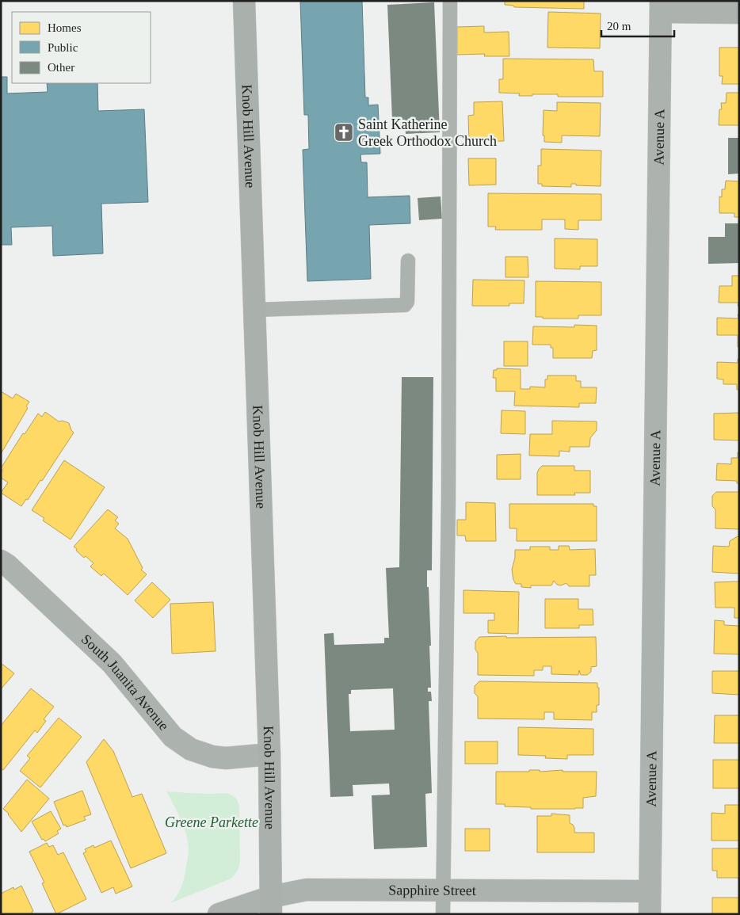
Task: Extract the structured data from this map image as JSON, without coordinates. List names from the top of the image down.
{
  "streets": {
    "street": [
      "Knob Hill Avenue",
      "Avenue A",
      "South Juanita Avenue",
      "Sapphire Street"
    ]
  },
  "crossings": [
    ["Knob Hill Avenue", "South Juanita Avenue"],
    ["Knob Hill Avenue", "Sapphire Street"],
    ["Avenue A", "Sapphire Street"]
  ],
  "parks": ["Greene Parkette"],
  "places": {
    "church": ["Saint Katherine Greek Orthodox Church"]
  },
  "legend": ["Homes", "Public", "Other"],
  "scale_bar": "20 m"
}
